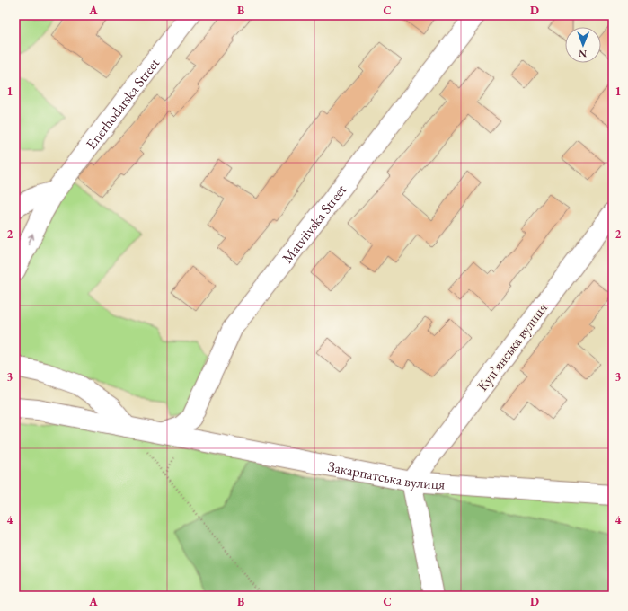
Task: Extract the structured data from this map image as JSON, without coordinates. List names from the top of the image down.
{
  "streets": {
    "street": [
      "Enerhodarska Street",
      "Matviivska Street",
      "Купʼянська вулиця",
      "Закарпатська вулиця"
    ]
  },
  "crossings": [
    ["Matviivska Street", "Закарпатська вулиця"],
    ["Купʼянська вулиця", "Закарпатська вулиця"]
  ],
  "north": "bottom",
  "grid": {
    "columns": [
      "A",
      "B",
      "C",
      "D"
    ],
    "rows": [
      "1",
      "2",
      "3",
      "4"
    ]
  }
}
